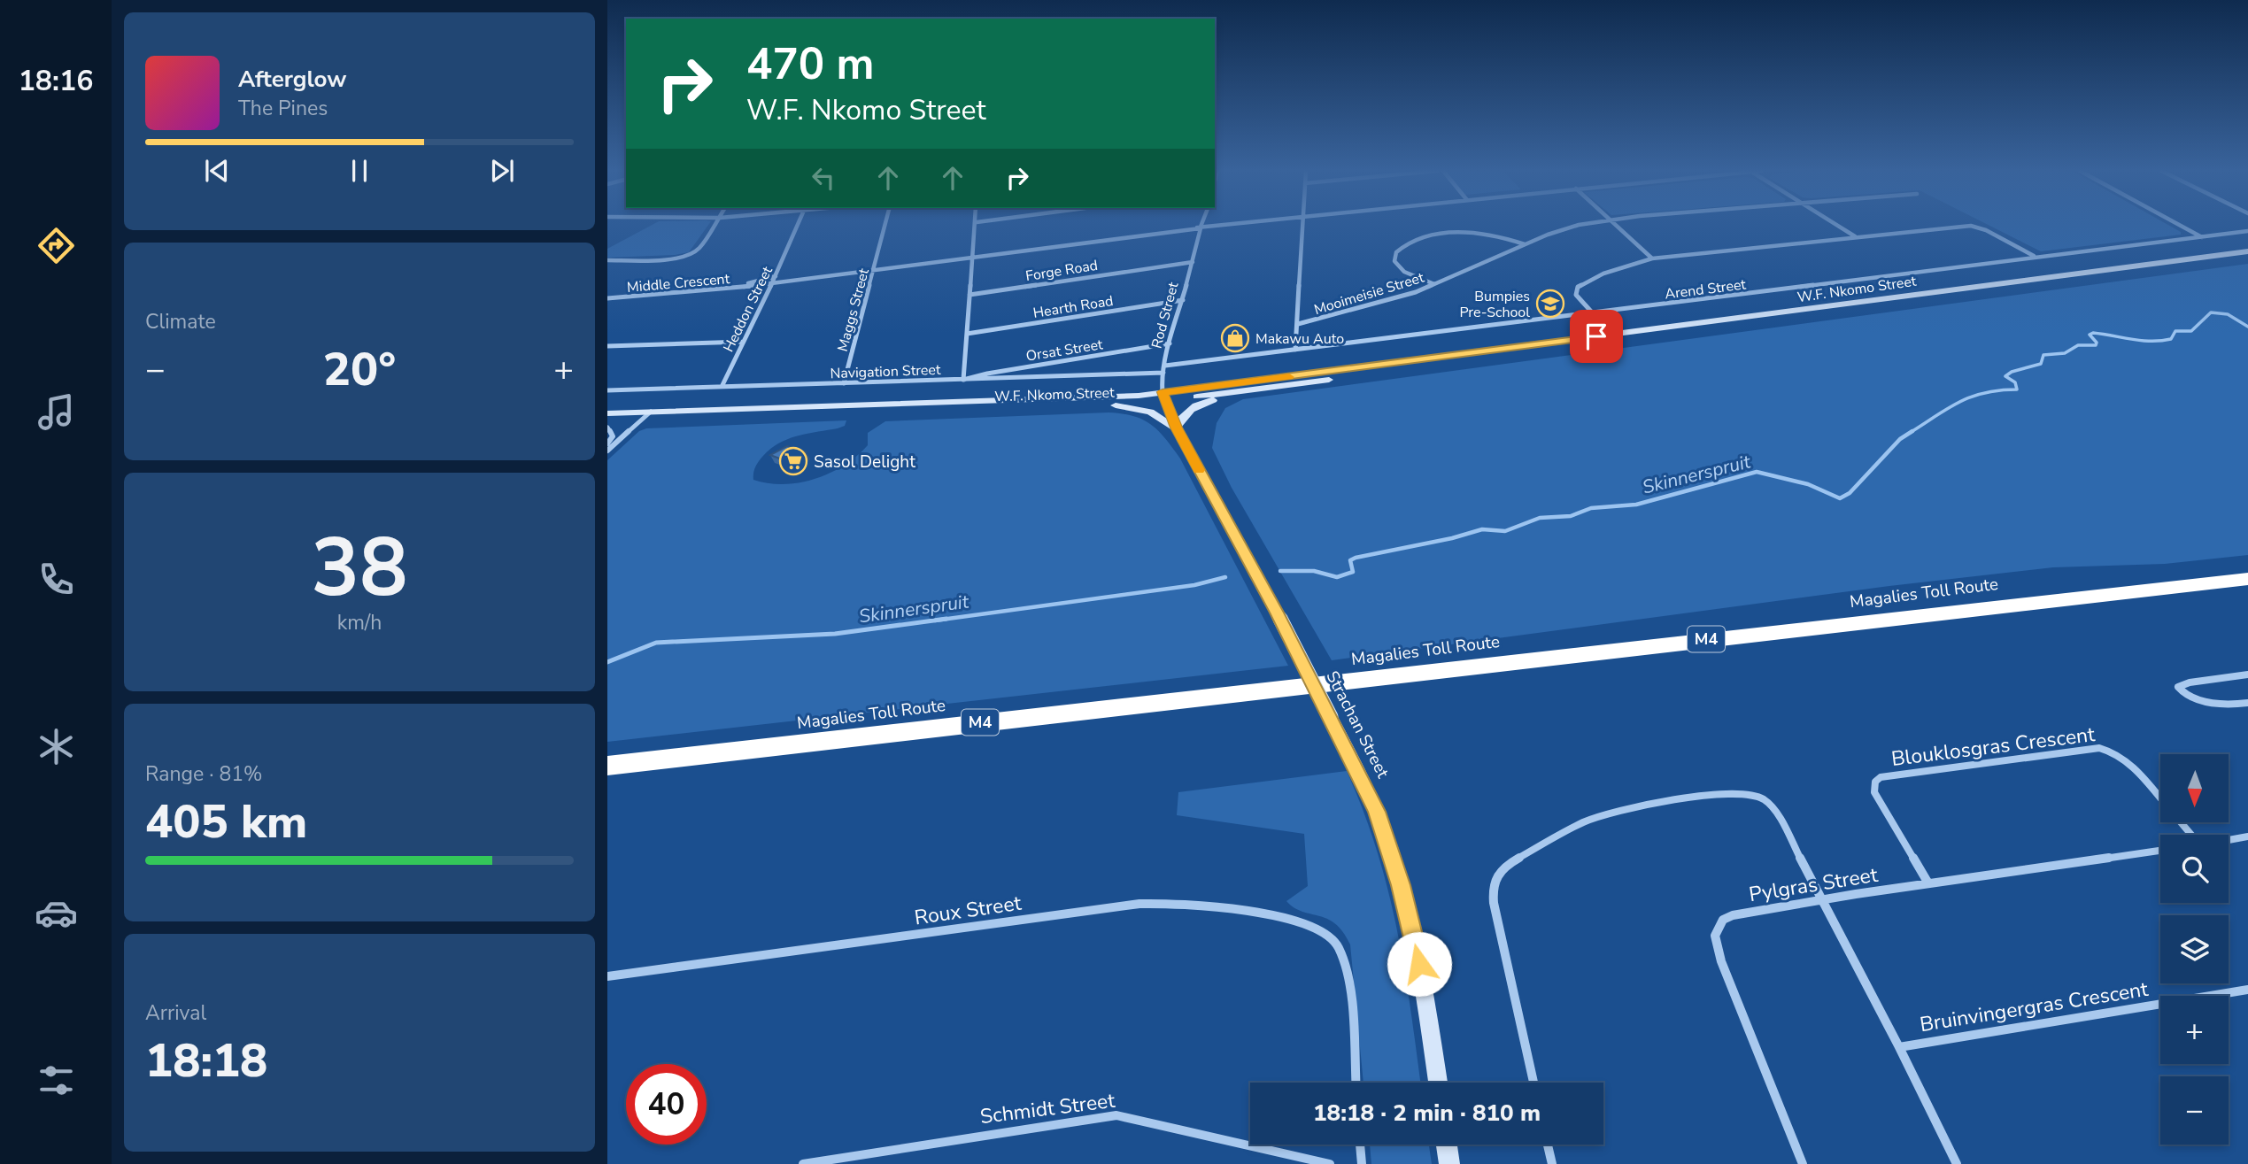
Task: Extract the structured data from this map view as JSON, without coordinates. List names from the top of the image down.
{
  "streets": {
    "highway": ["Magalies Toll Route", "M4"],
    "main road": ["W.F. Nkomo Street", "Strachan Street"],
    "street": [
      "Forge Road",
      "Middle Crescent",
      "Arend Street",
      "Mooimeisie Street",
      "Hearth Road",
      "Heddon Street",
      "Maggs Street",
      "Rod Street",
      "Orsat Street",
      "Navigation Street",
      "Blouklosgras Crescent",
      "Pylgras Street",
      "Roux Street",
      "Bruinvingergras Crescent",
      "Schmidt Street"
    ]
  },
  "crossings": [
    ["Forge Road", "Rod Street"],
    ["Middle Crescent", "Heddon Street"],
    ["Middle Crescent", "Maggs Street"],
    ["Middle Crescent", "Rod Street"],
    ["Arend Street", "Rod Street"],
    ["W.F. Nkomo Street", "Rod Street"],
    ["W.F. Nkomo Street", "Strachan Street"],
    ["Hearth Road", "Rod Street"],
    ["Heddon Street", "Navigation Street"],
    ["Maggs Street", "Navigation Street"],
    ["Rod Street", "Orsat Street"],
    ["Rod Street", "Navigation Street"],
    ["Rod Street", "Strachan Street"],
    ["Orsat Street", "Navigation Street"],
    ["Blouklosgras Crescent", "Pylgras Street"],
    ["Pylgras Street", "Bruinvingergras Crescent"]
  ],
  "water": ["Skinnerspruit"],
  "places": {
    "school or university": ["Bumpies Pre-School"],
    "shop": ["Makawu Auto"],
    "supermarket": ["Sasol Delight"]
  },
  "north": "bottom",
  "page": {
    "tabs": "18:16",
    "turn": ["470 m", "W.F. Nkomo Street"],
    "song": ["Afterglow", "The Pines"],
    "tile": [
      "Climate",
      ["38", "km/h"],
      ["Range · 81%", "405 km"],
      ["Arrival", "18:18"]
    ],
    "heat": ["−", "20°", "+"],
    "map_buttons": ["+", "−"],
    "limit": "40",
    "trip": "18:18 · 2 min · 810 m"
  }
}
